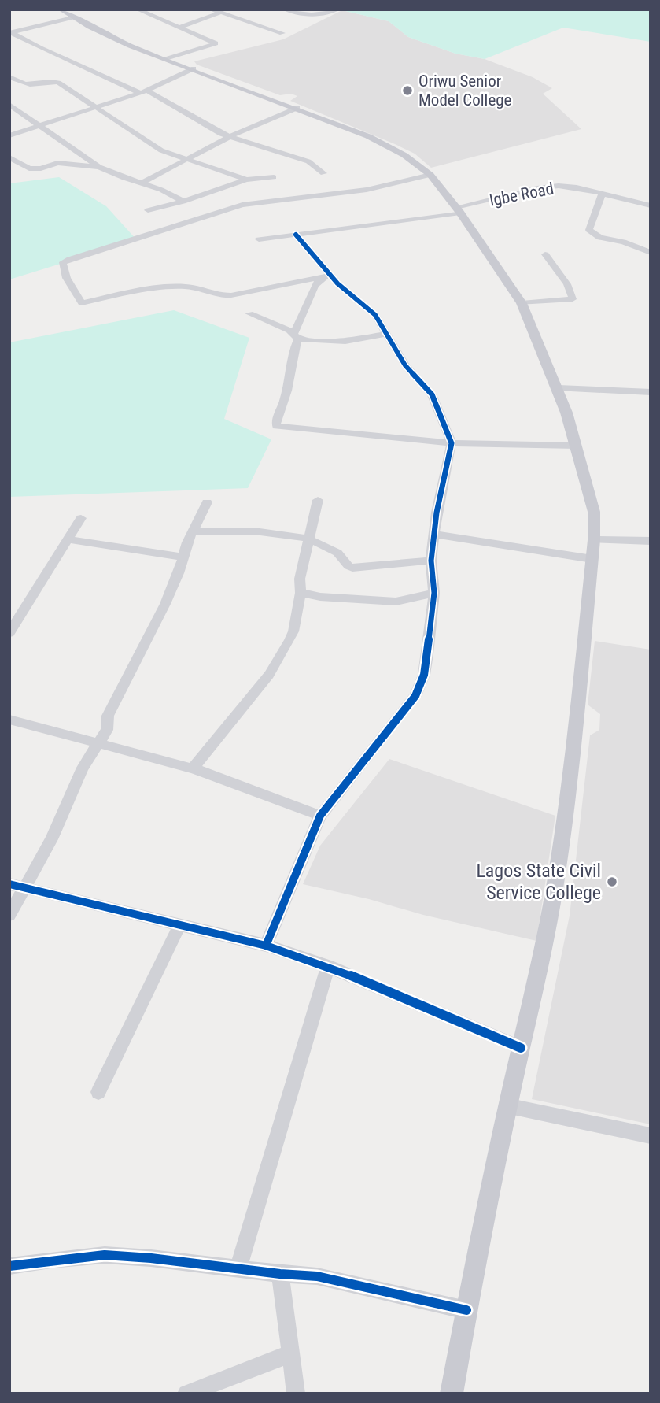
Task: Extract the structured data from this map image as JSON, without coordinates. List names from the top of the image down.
{
  "streets": {
    "street": ["Igbe Road"]
  },
  "places": ["Oriwu Senior Model College", "Lagos State Civil Service College"]
}
